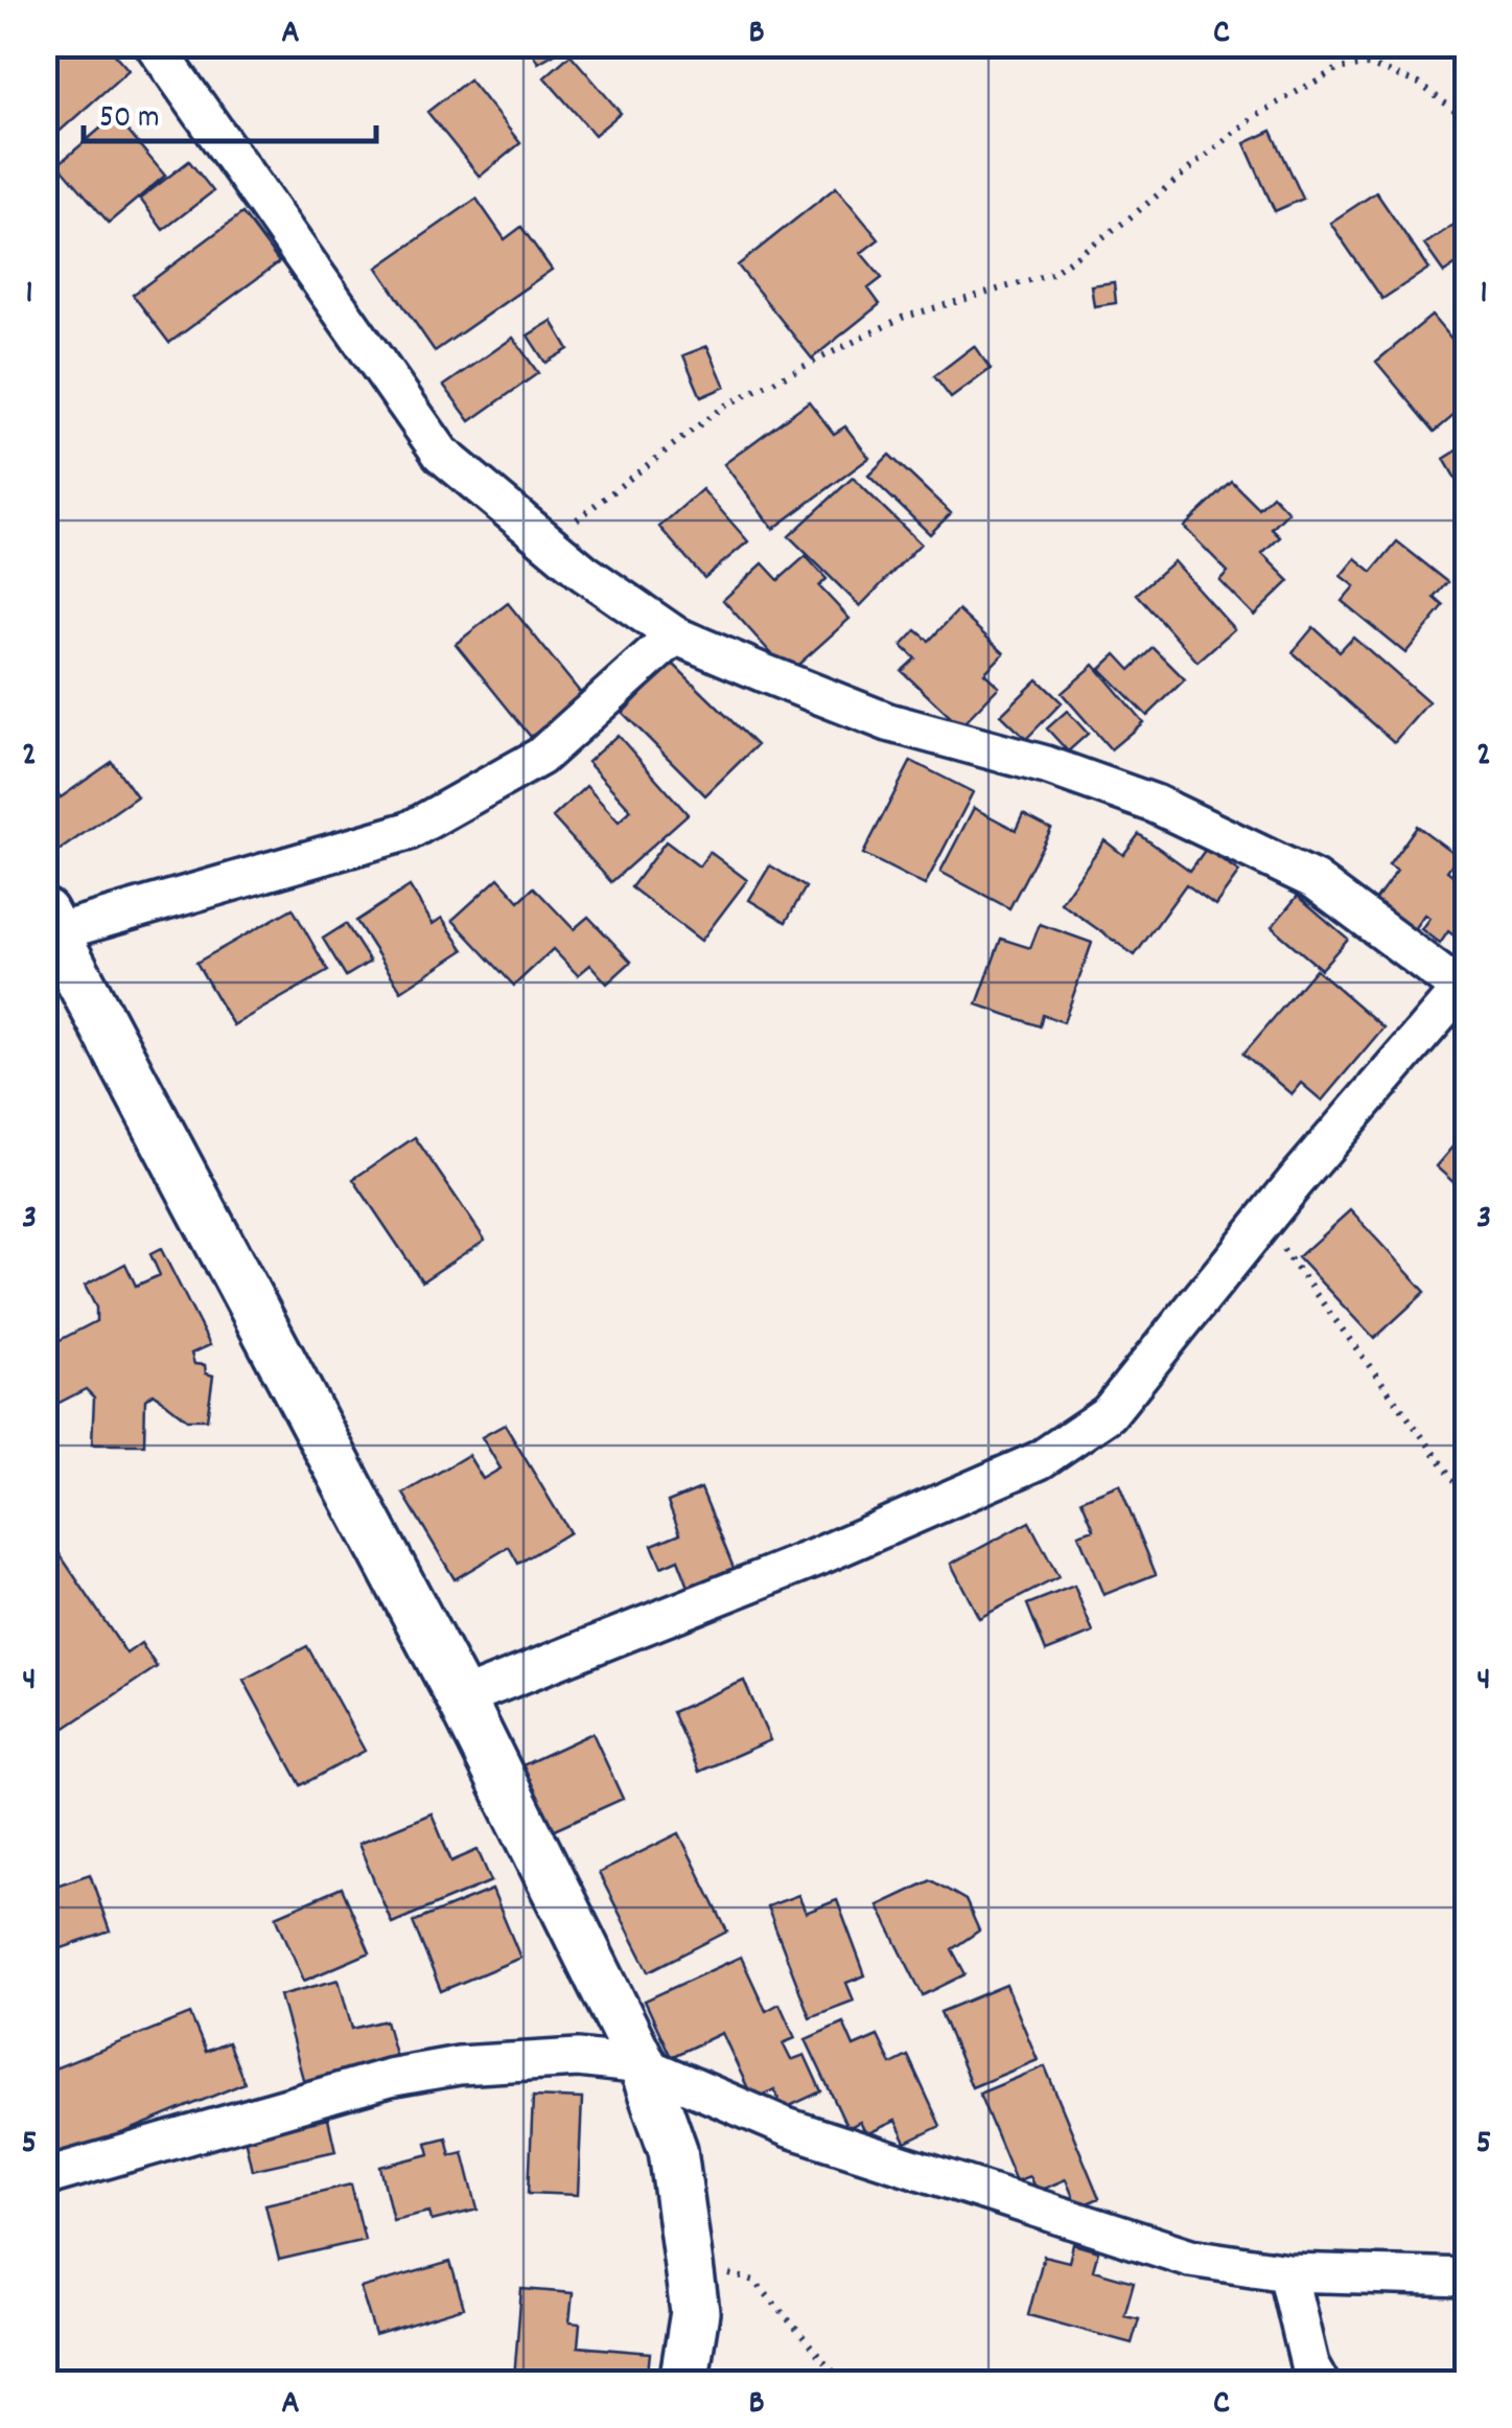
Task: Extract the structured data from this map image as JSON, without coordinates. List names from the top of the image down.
{
  "scale_bar": "50 m",
  "grid": {
    "columns": ["A", "B", "C"],
    "rows": [
      "1",
      "2",
      "3",
      "4",
      "5"
    ]
  }
}
